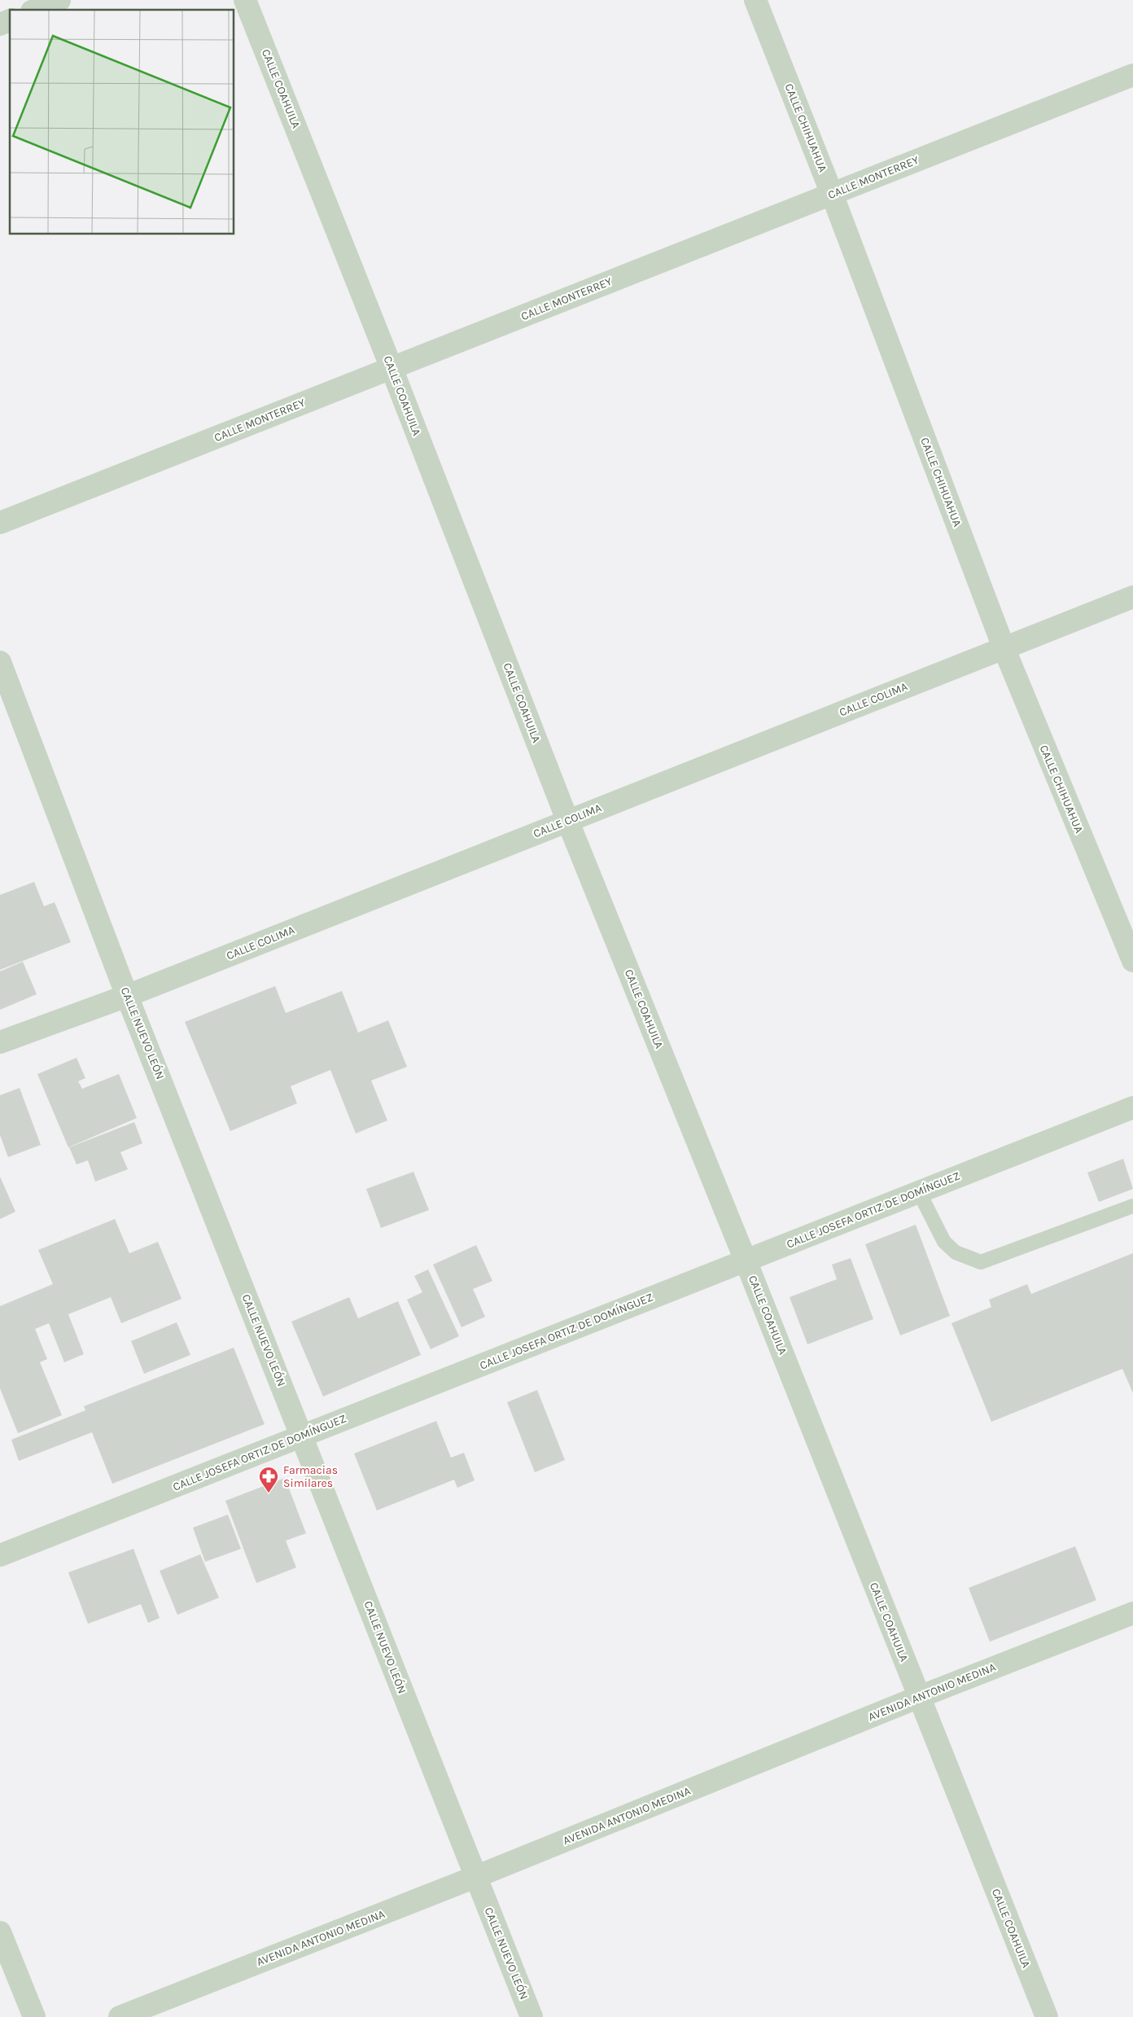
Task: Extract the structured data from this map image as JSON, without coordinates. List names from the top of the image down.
{
  "streets": {
    "street": [
      "CALLE COAHUILA",
      "CALLE CHIHUAHUA",
      "CALLE MONTERREY",
      "CALLE COLIMA",
      "CALLE NUEVO LEÓN",
      "CALLE JOSEFA ORTIZ DE DOMÍNGUEZ",
      "AVENIDA ANTONIO MEDINA"
    ]
  },
  "crossings": [
    ["CALLE COAHUILA", "CALLE MONTERREY"],
    ["CALLE COAHUILA", "CALLE COLIMA"],
    ["CALLE COAHUILA", "CALLE JOSEFA ORTIZ DE DOMÍNGUEZ"],
    ["CALLE COAHUILA", "AVENIDA ANTONIO MEDINA"],
    ["CALLE CHIHUAHUA", "CALLE MONTERREY"],
    ["CALLE CHIHUAHUA", "CALLE COLIMA"],
    ["CALLE COLIMA", "CALLE NUEVO LEÓN"],
    ["CALLE NUEVO LEÓN", "CALLE JOSEFA ORTIZ DE DOMÍNGUEZ"],
    ["CALLE NUEVO LEÓN", "AVENIDA ANTONIO MEDINA"]
  ],
  "places": {
    "pharmacy": ["Farmacias Similares"]
  }
}
